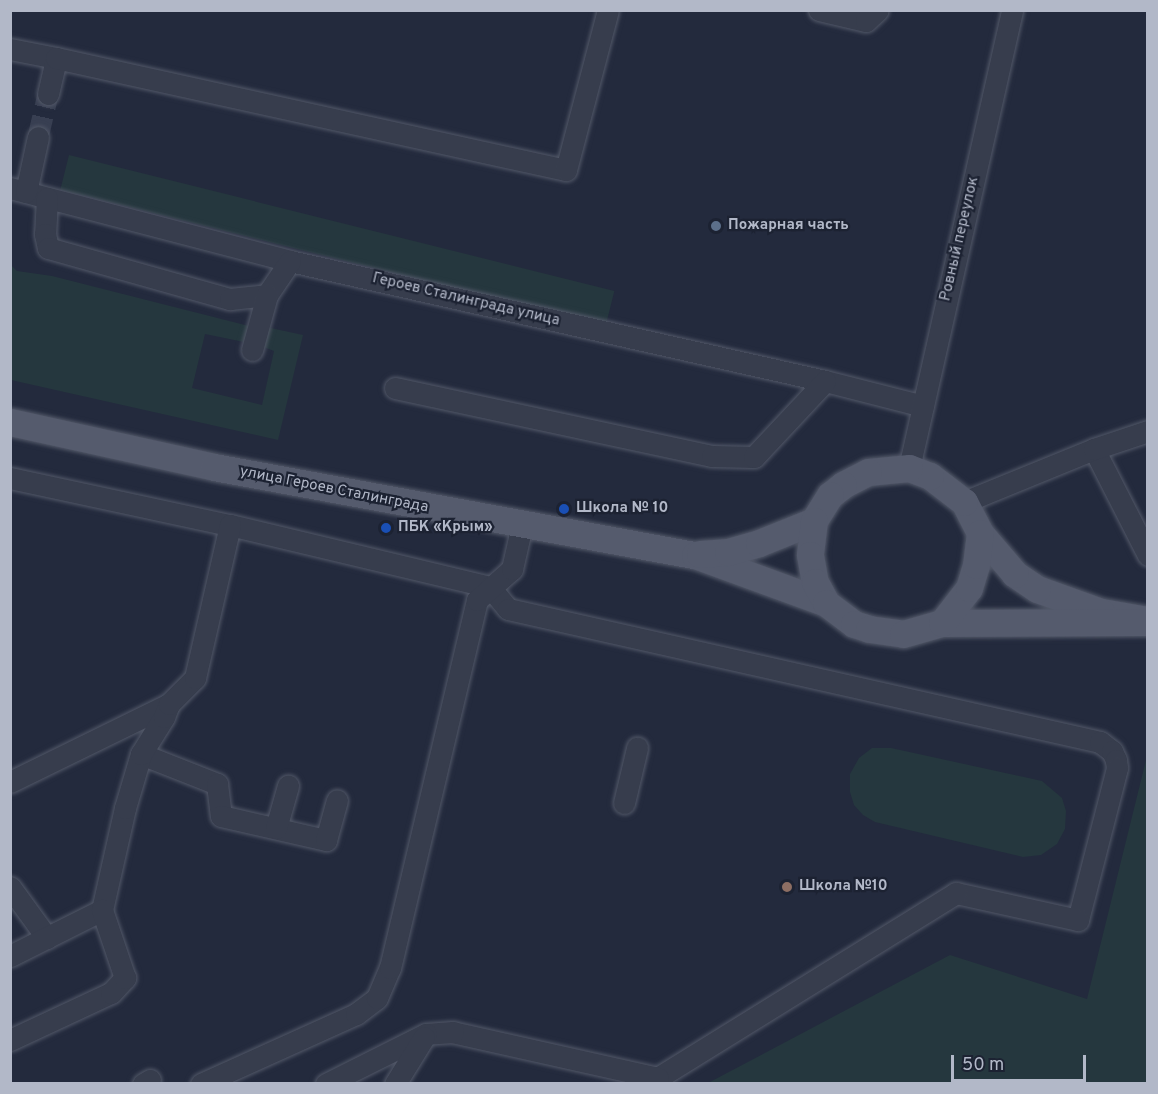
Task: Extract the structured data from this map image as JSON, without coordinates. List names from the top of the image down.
{
  "streets": {
    "main road": ["улица Героев Сталинграда"],
    "street": ["Ровный переулок", "Героев Сталинграда улица"]
  },
  "crossings": [
    ["Ровный переулок", "Героев Сталинграда улица"],
    ["Ровный переулок", "улица Героев Сталинграда"]
  ],
  "places": [
    "Пожарная часть",
    "Школа № 10",
    "ПБК «Крым»",
    "Школа №10"
  ],
  "scale_bar": "50 m"
}
